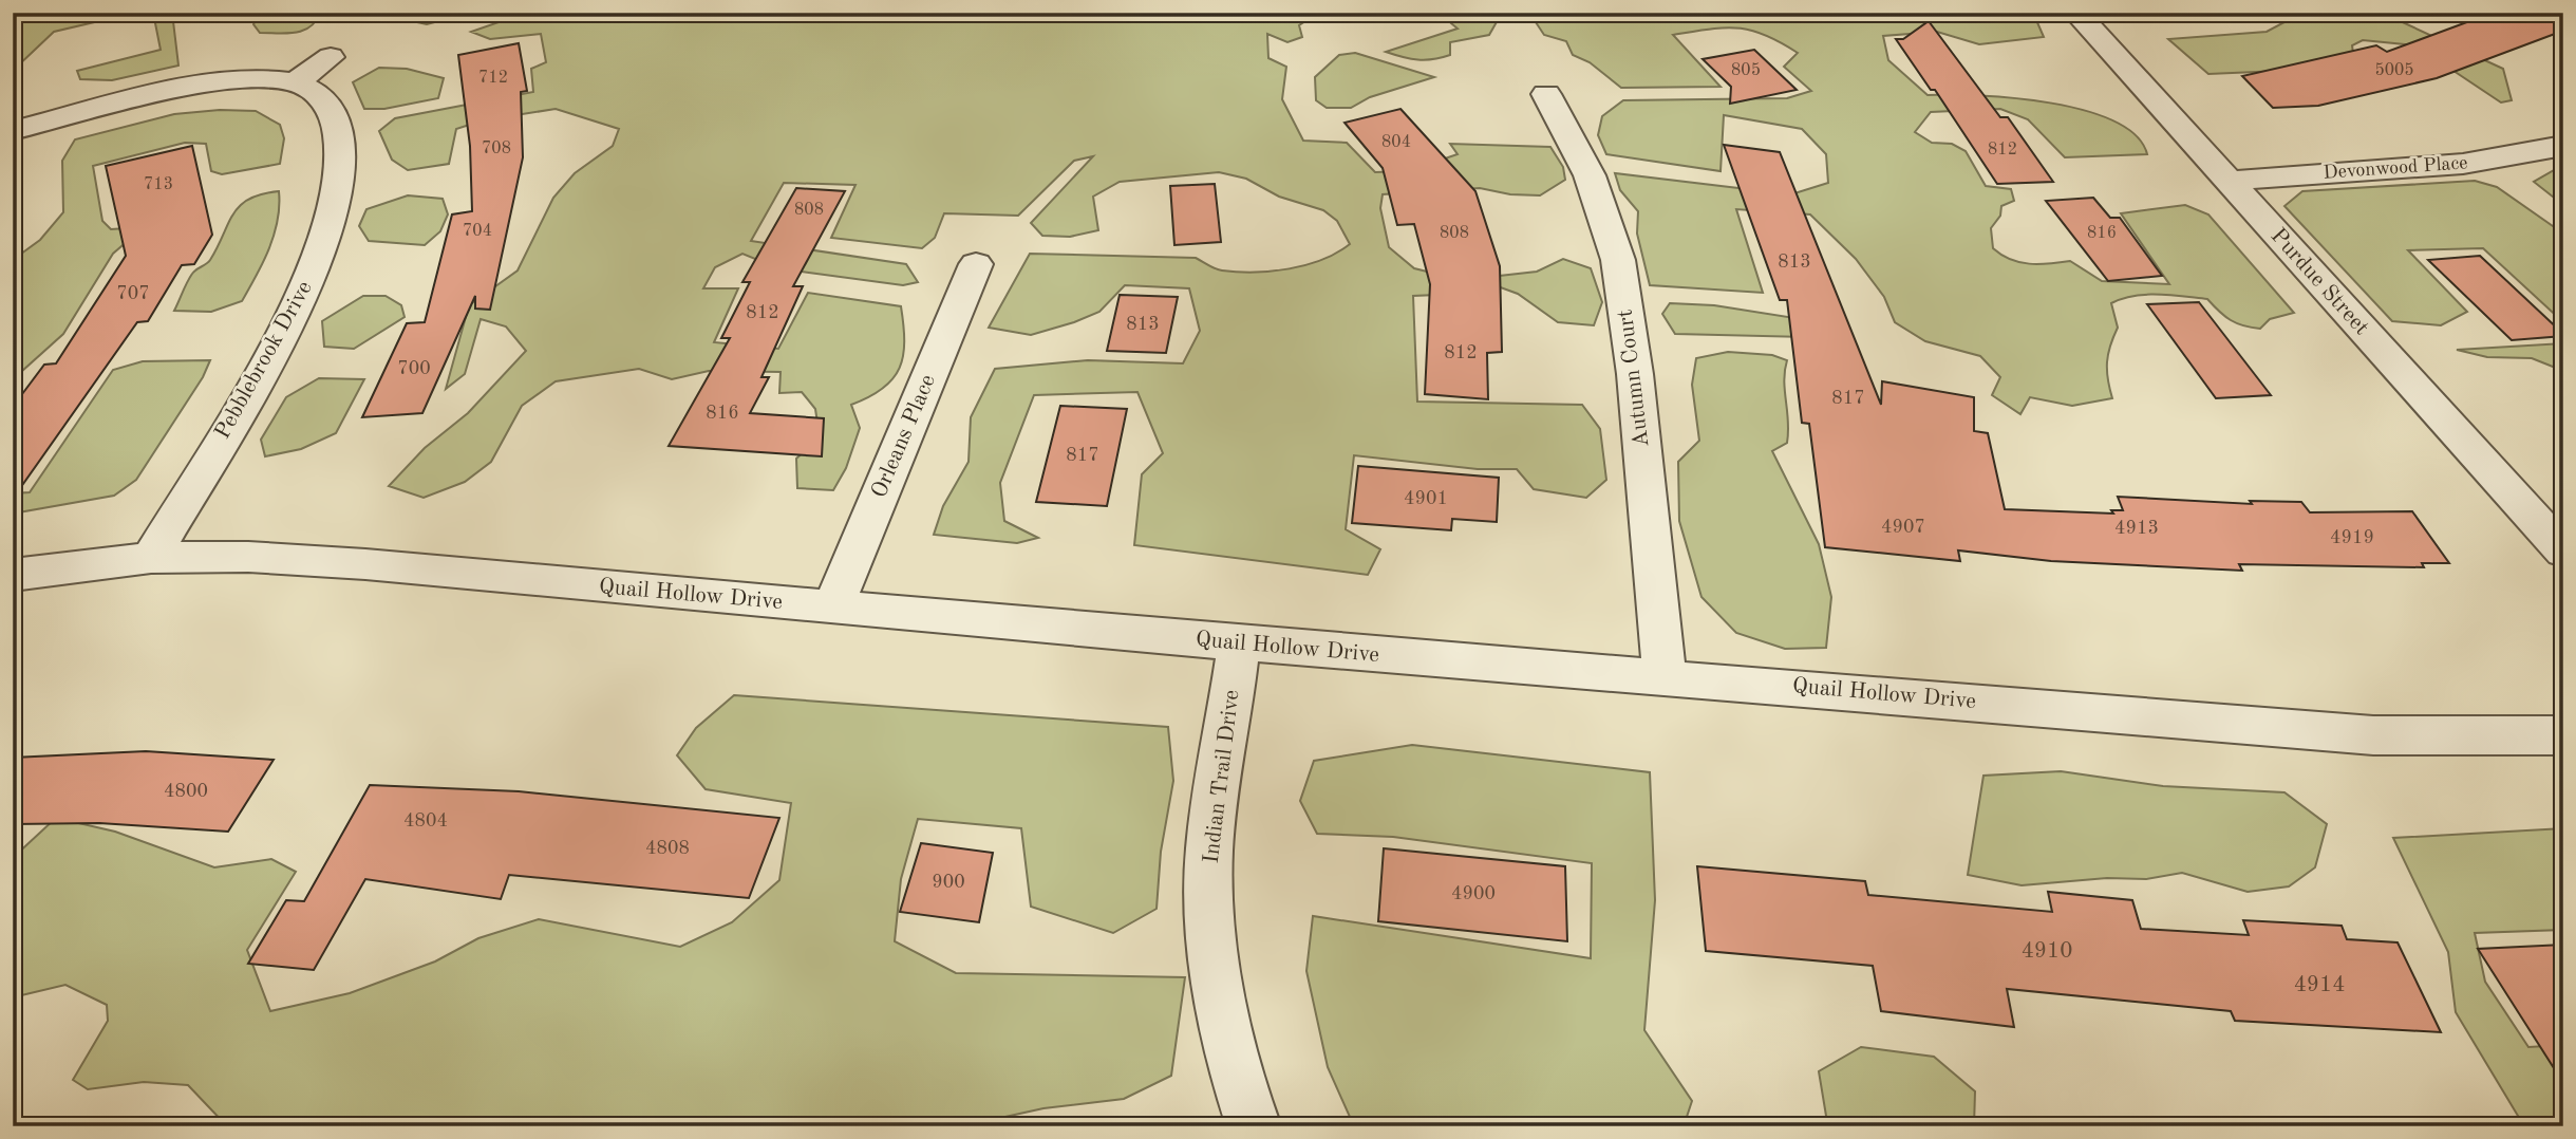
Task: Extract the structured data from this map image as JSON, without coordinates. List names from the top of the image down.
{
  "streets": {
    "street": [
      "Devonwood Place",
      "Purdue Street",
      "Pebblebrook Drive",
      "Autumn Court",
      "Orleans Place",
      "Quail Hollow Drive",
      "Indian Trail Drive"
    ]
  },
  "crossings": [
    ["Devonwood Place", "Purdue Street"],
    ["Pebblebrook Drive", "Quail Hollow Drive"],
    ["Autumn Court", "Quail Hollow Drive"],
    ["Orleans Place", "Quail Hollow Drive"],
    ["Quail Hollow Drive", "Indian Trail Drive"]
  ],
  "house_numbers": [
    "805",
    "5005",
    "712",
    "804",
    "708",
    "812",
    "713",
    "808",
    "704",
    "808",
    "816",
    "813",
    "707",
    "812",
    "813",
    "812",
    "700",
    "817",
    "816",
    "817",
    "4901",
    "4907",
    "4913",
    "4919",
    "4800",
    "4804",
    "4808",
    "900",
    "4900",
    "4910",
    "4914"
  ]
}
